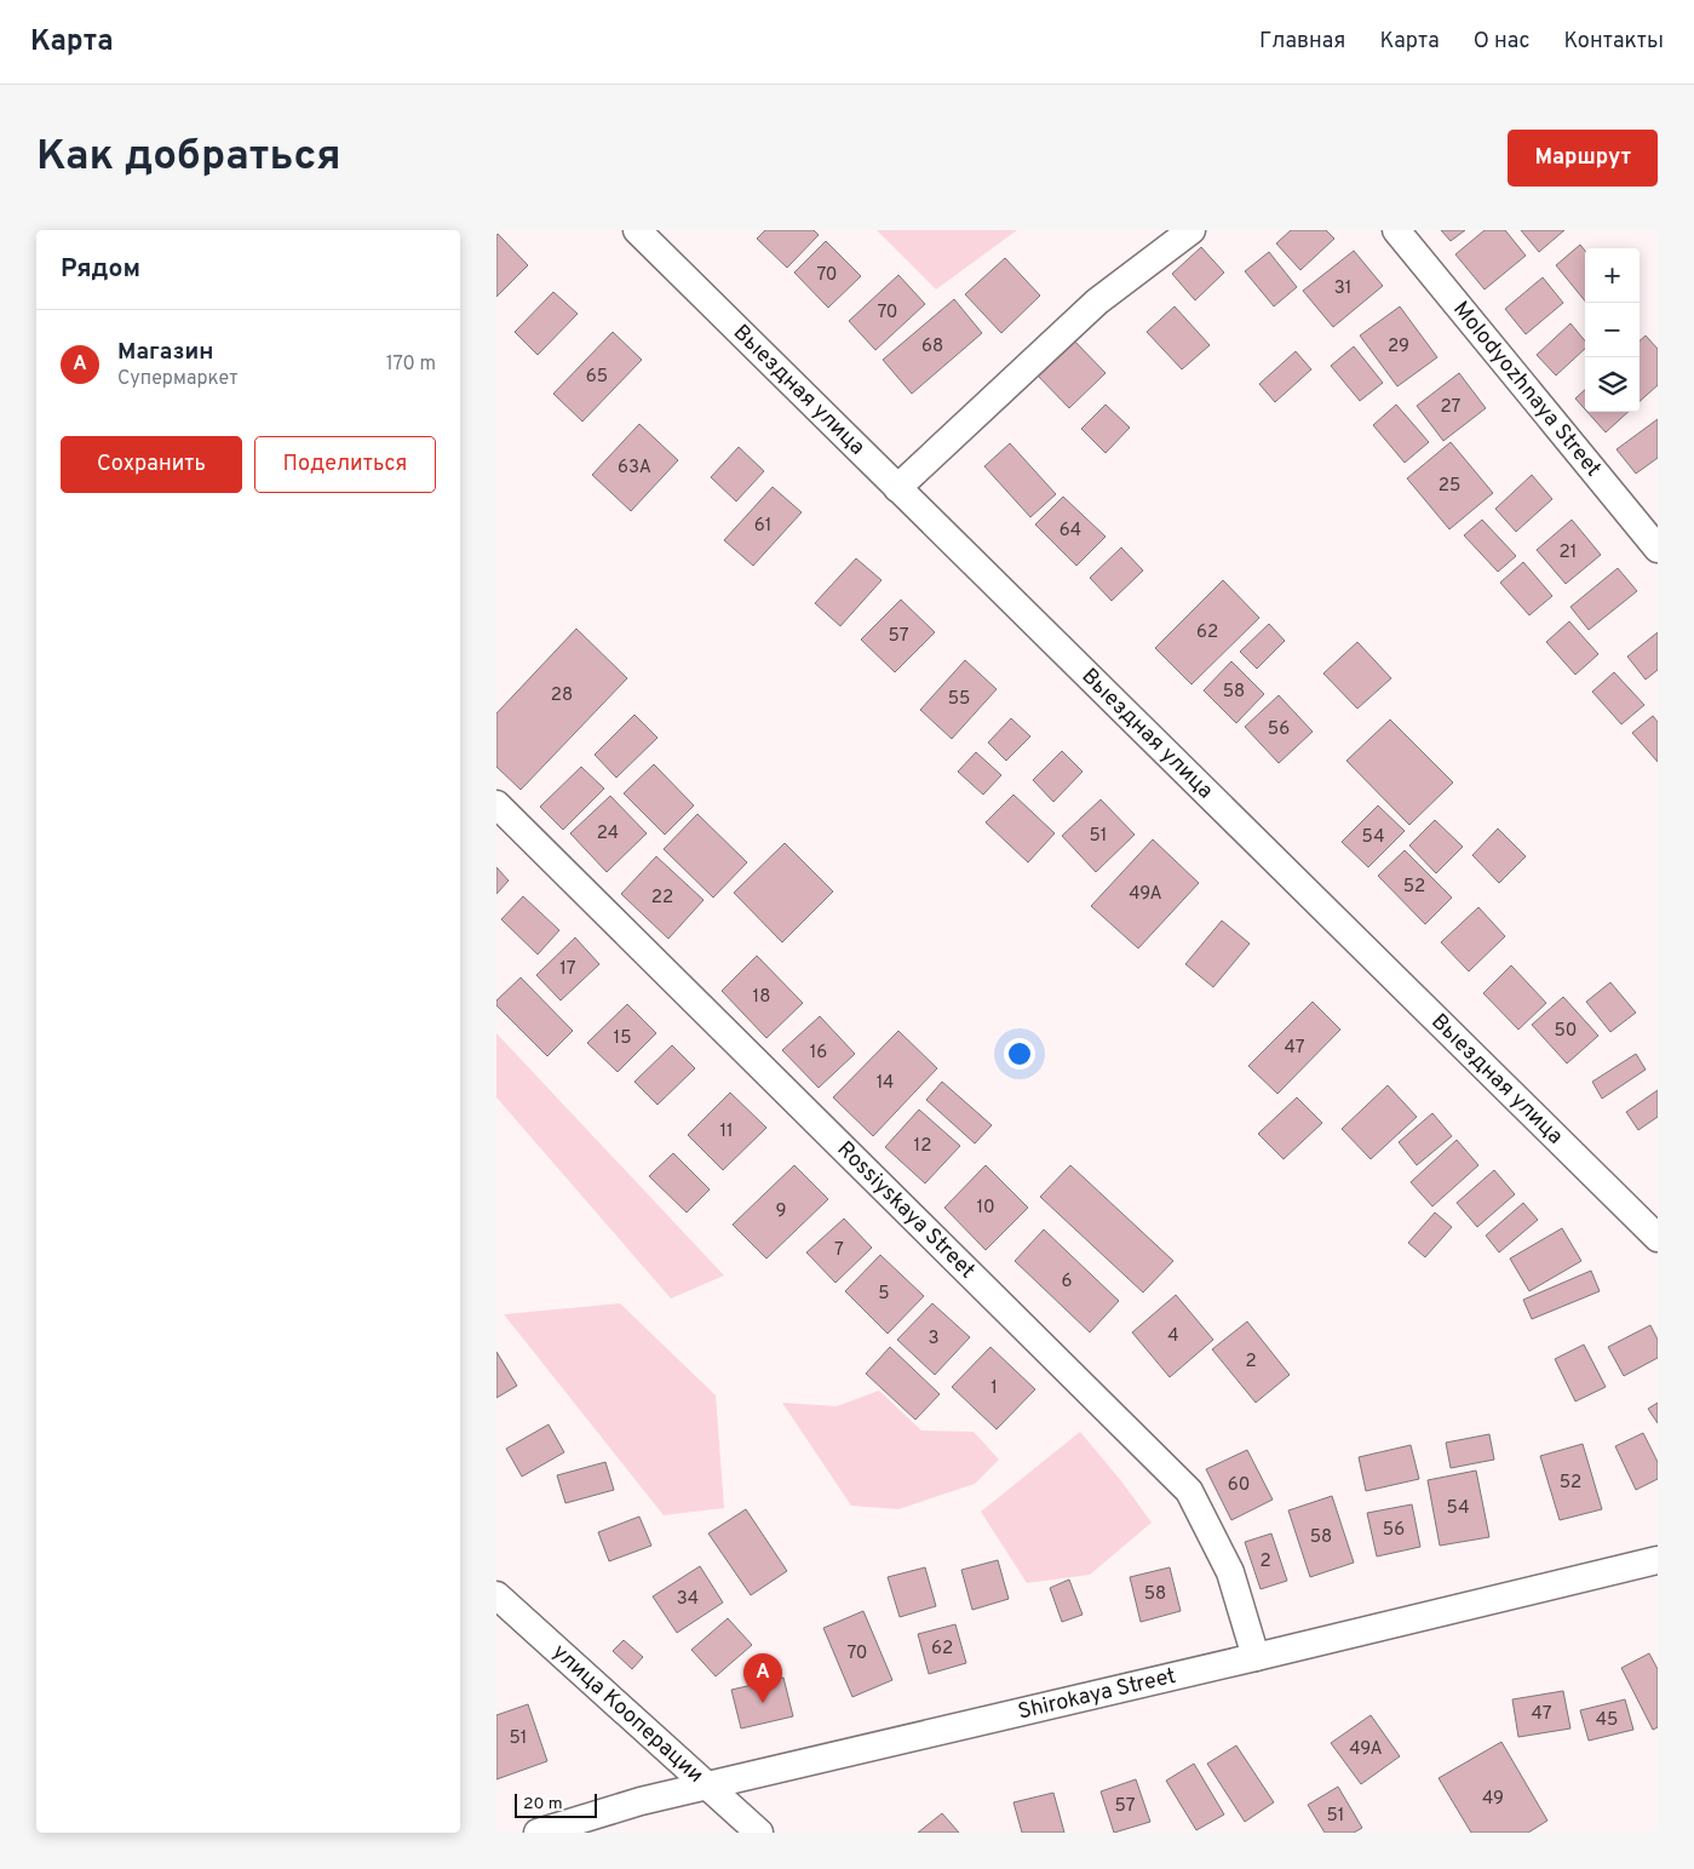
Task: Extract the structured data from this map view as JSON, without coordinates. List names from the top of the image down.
{
  "streets": {
    "street": [
      "Выездная улица",
      "Molodyozhnaya Street",
      "Rossiyskaya Street",
      "Shirokaya Street",
      "улица Кооперации"
    ]
  },
  "crossings": [
    ["Rossiyskaya Street", "Shirokaya Street"],
    ["Shirokaya Street", "улица Кооперации"]
  ],
  "house_numbers": [
    "70",
    "31",
    "70",
    "68",
    "29",
    "65",
    "27",
    "63А",
    "25",
    "61",
    "64",
    "21",
    "62",
    "57",
    "58",
    "28",
    "55",
    "56",
    "24",
    "51",
    "54",
    "52",
    "49А",
    "22",
    "17",
    "18",
    "50",
    "15",
    "47",
    "16",
    "14",
    "11",
    "12",
    "10",
    "9",
    "7",
    "6",
    "5",
    "4",
    "3",
    "2",
    "1",
    "52",
    "60",
    "54",
    "56",
    "58",
    "2",
    "58",
    "34",
    "62",
    "70",
    "47",
    "45",
    "51",
    "49А",
    "49",
    "57",
    "51"
  ],
  "scale_bar": "20 m",
  "page": {
    "header": "Карта",
    "nav": [
      "Главная",
      "Карта",
      "О нас",
      "Контакты"
    ],
    "buttons": [
      "Маршрут",
      ["Сохранить", "Поделиться"]
    ],
    "title": "Как добраться",
    "heading": "Рядом",
    "map_buttons": ["+", "−"],
    "list": [
      {
        "mark": "A",
        "name": "Магазин",
        "note": "Супермаркет",
        "value": "170 m"
      }
    ],
    "pins": "A",
    "scale": "20 m"
  }
}
